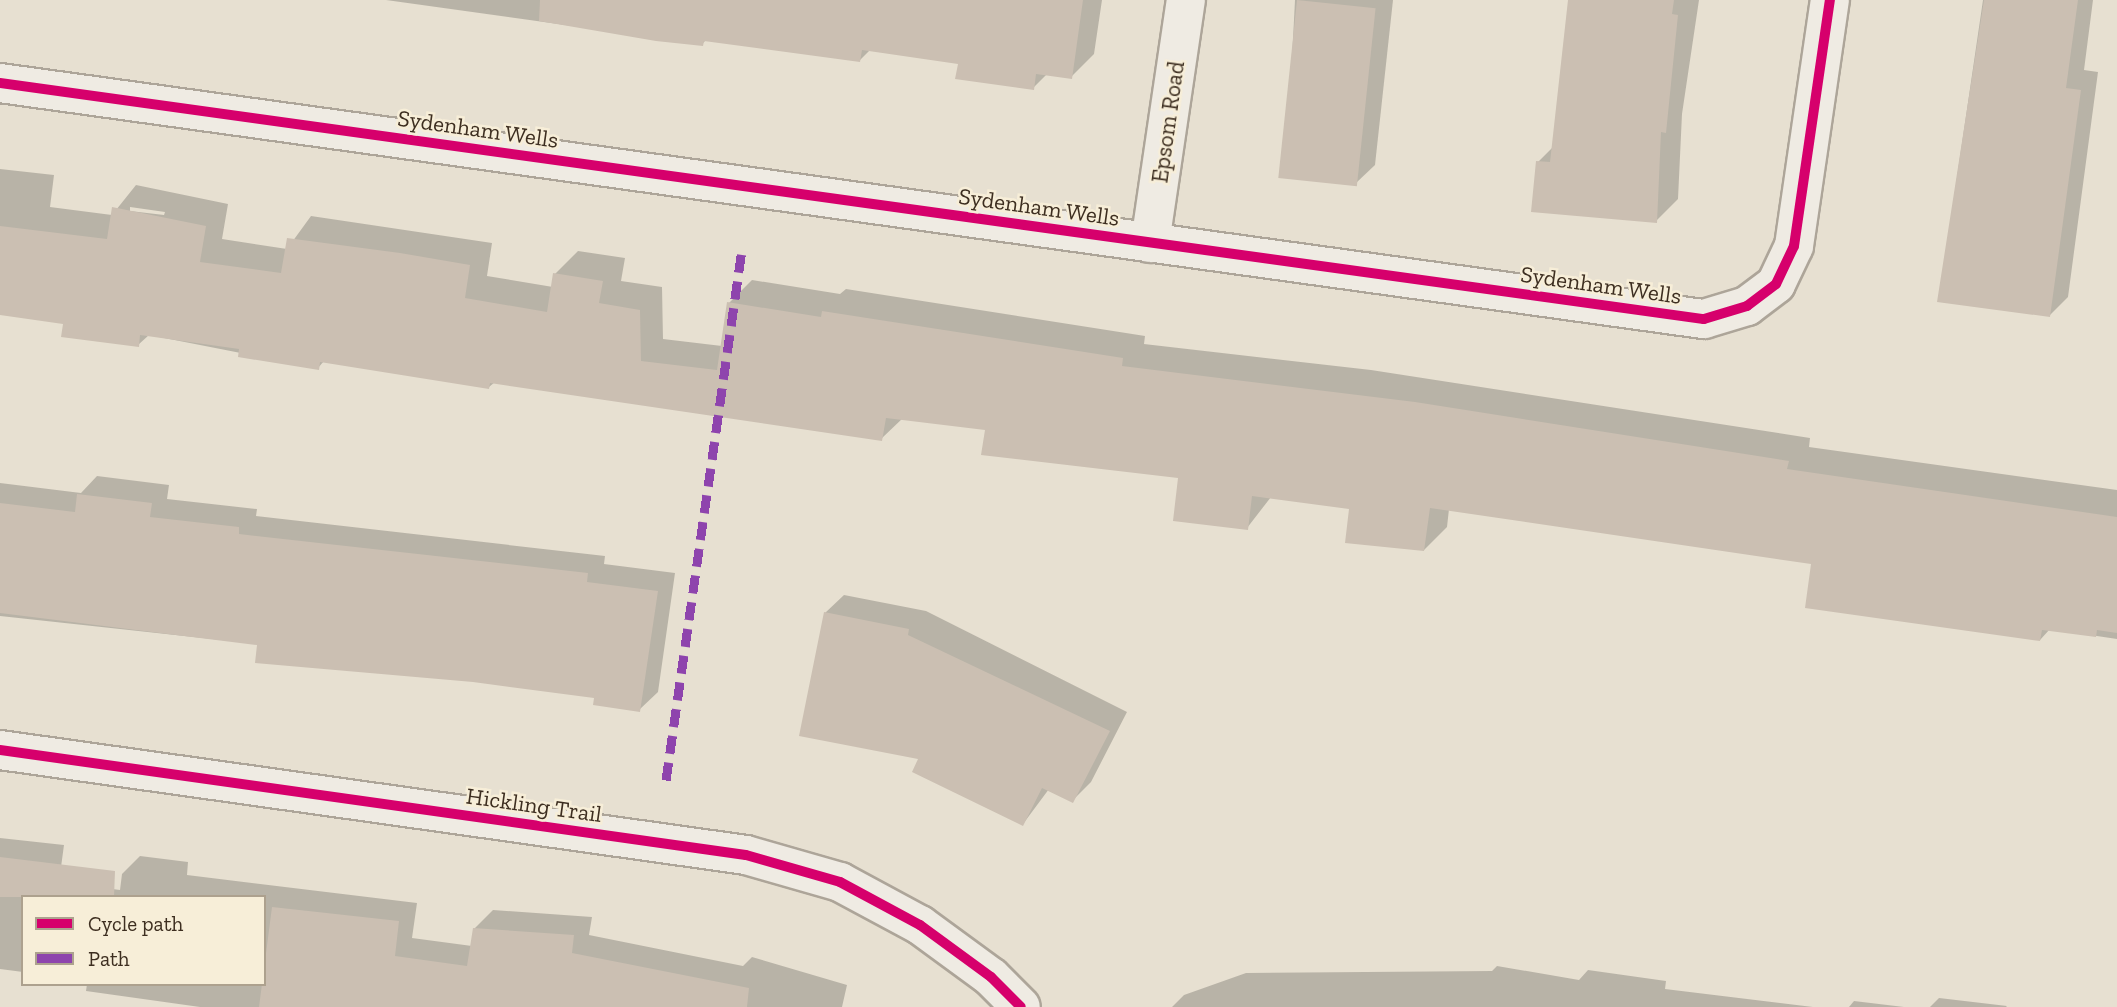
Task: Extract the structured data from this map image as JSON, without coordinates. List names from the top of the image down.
{
  "streets": {
    "street": ["Epsom Road", "Sydenham Wells", "Hickling Trail"]
  },
  "crossings": [
    ["Epsom Road", "Sydenham Wells"]
  ],
  "legend": ["Cycle path", "Path"]
}
